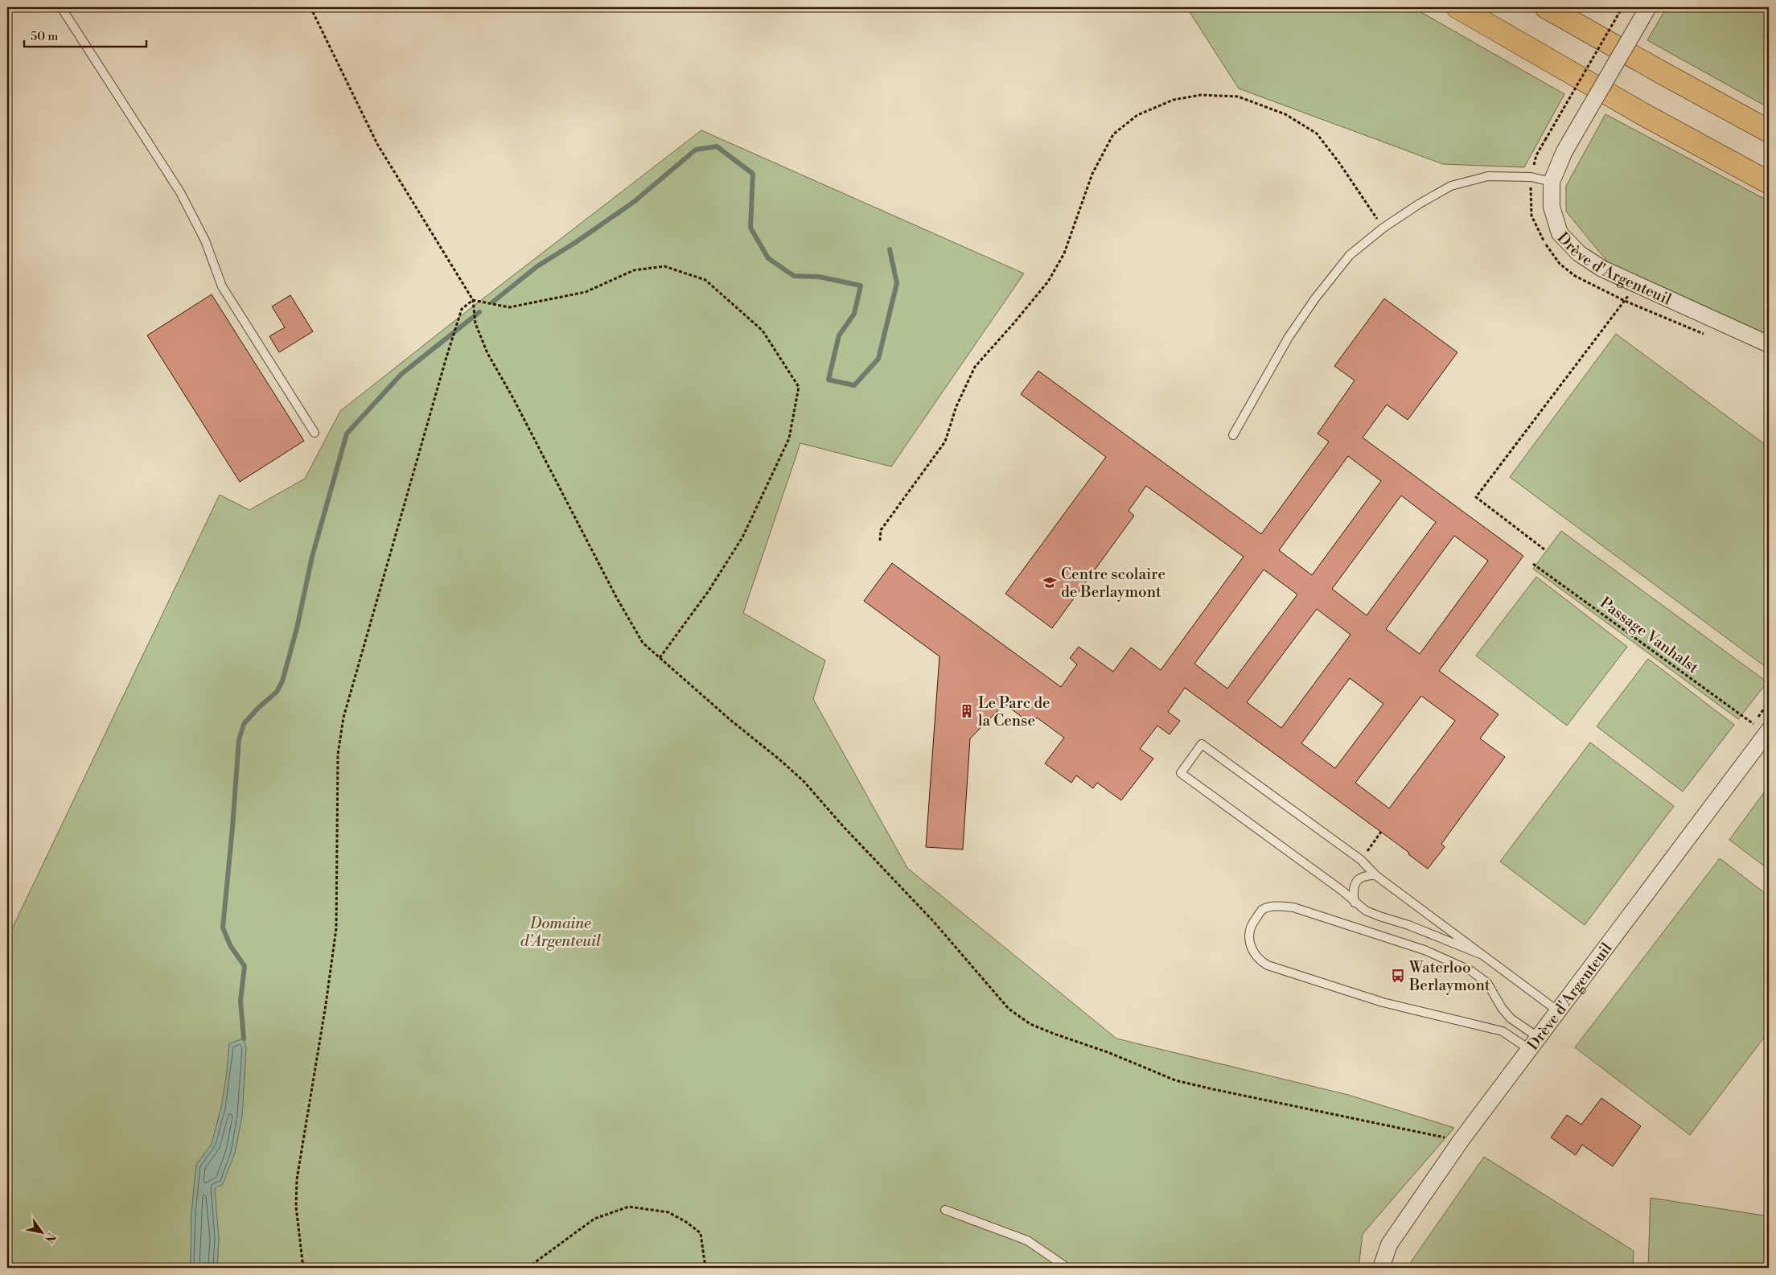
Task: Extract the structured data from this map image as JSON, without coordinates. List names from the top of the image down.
{
  "streets": {
    "street": ["Drève d'Argenteuil"],
    "path": ["Passage Vanhalst"]
  },
  "parks": ["Domaine d'Argenteuil"],
  "places": {
    "school or university": ["Centre scolaire de Berlaymont"],
    "building": ["Le Parc de la Cense"],
    "bus stop": ["Waterloo Berlaymont"]
  },
  "scale_bar": "50 m",
  "north": "bottom right"
}
